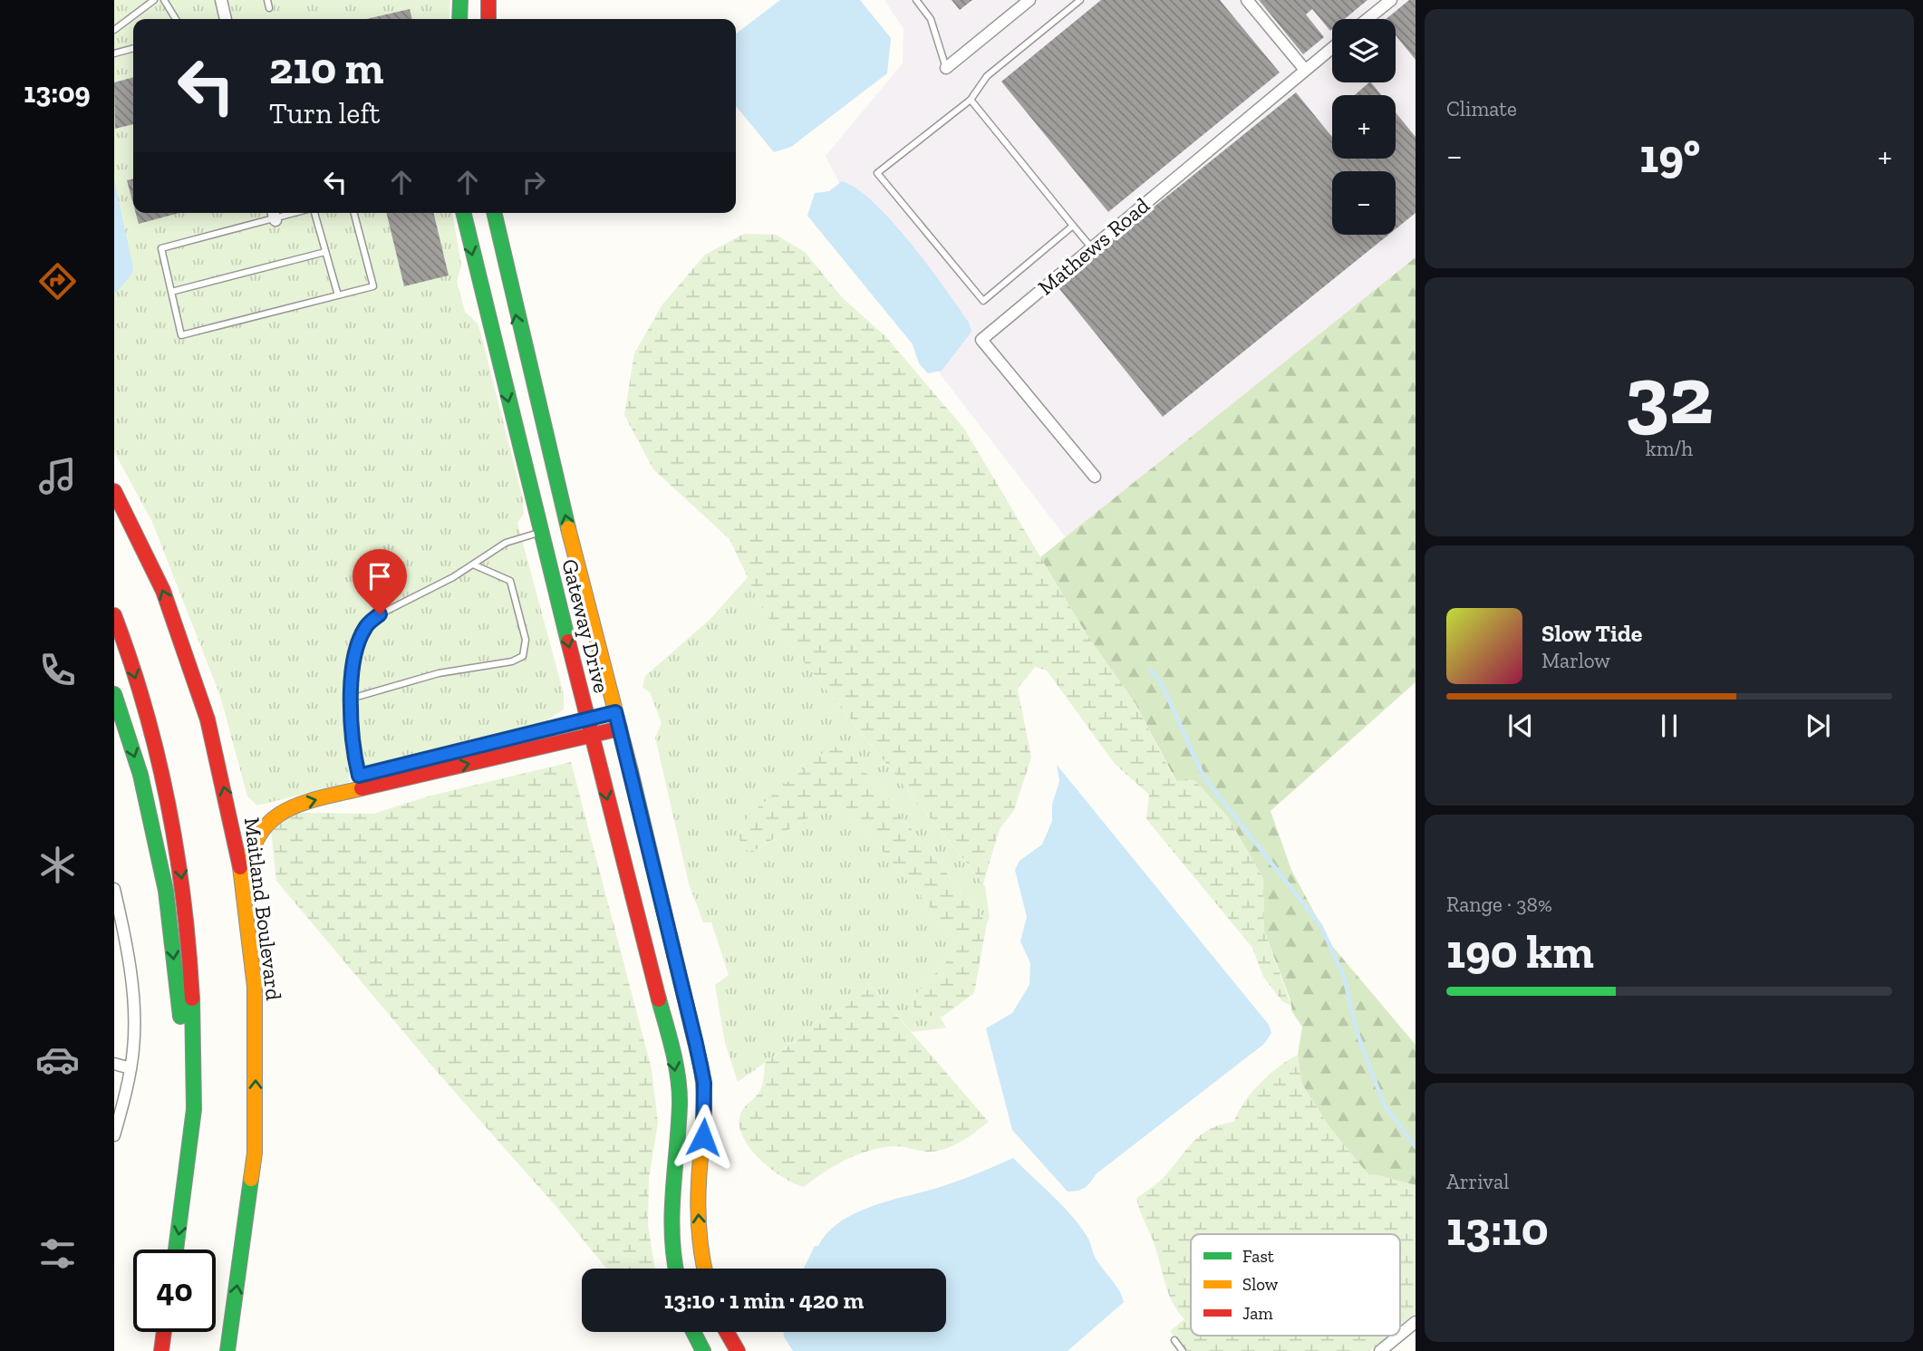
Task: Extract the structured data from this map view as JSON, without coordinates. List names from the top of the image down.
{
  "streets": {
    "main road": ["Gateway Drive", "Maitland Boulevard"],
    "street": ["Mathews Road"]
  },
  "legend": ["Fast", "Slow", "Jam"],
  "page": {
    "tabs": "13:09",
    "tile": [
      "Climate",
      ["32", "km/h"],
      ["Range · 38%", "190 km"],
      ["Arrival", "13:10"]
    ],
    "map_buttons": ["+", "−"],
    "turn": ["210 m", "Turn left"],
    "heat": ["−", "19°", "+"],
    "song": ["Slow Tide", "Marlow"],
    "limit": "40",
    "trip": "13:10 · 1 min · 420 m"
  }
}
